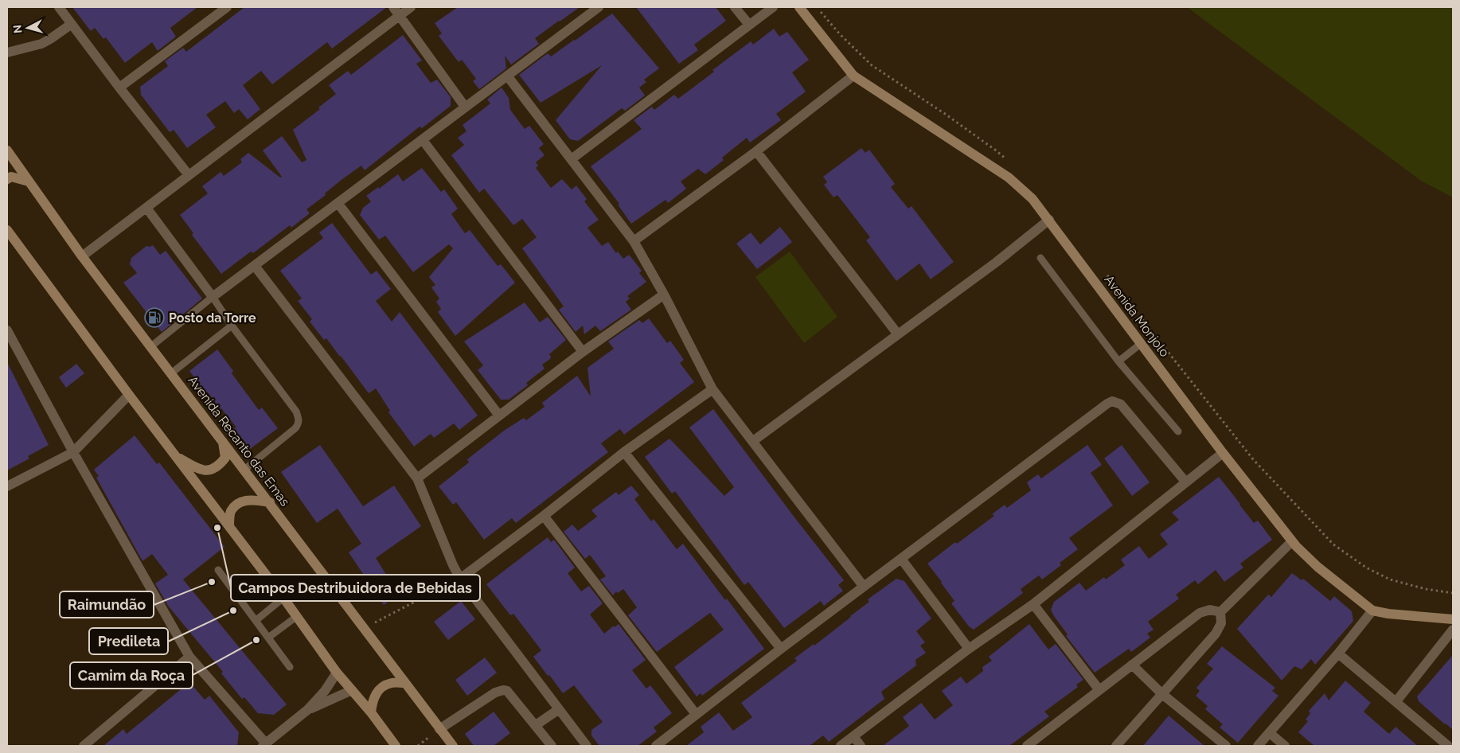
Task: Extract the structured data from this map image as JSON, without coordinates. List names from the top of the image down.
{
  "streets": {
    "main road": ["Avenida Monjolo", "Avenida Recanto das Emas"]
  },
  "places": {
    "fuel station": ["Posto da Torre"],
    "other": [
      "Campos Destribuidora de Bebidas",
      "Raimundão",
      "Predileta",
      "Camim da Roça"
    ]
  },
  "north": "left"
}
